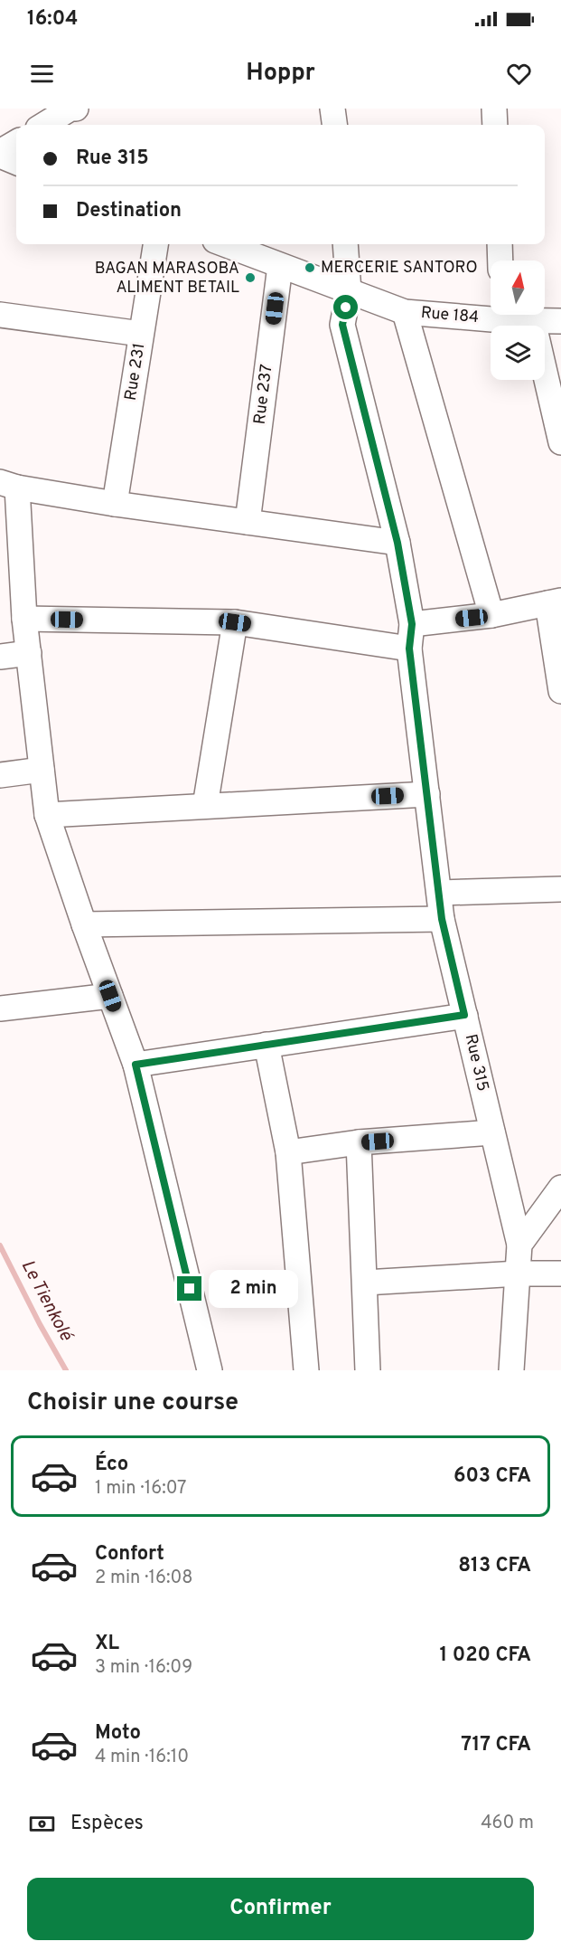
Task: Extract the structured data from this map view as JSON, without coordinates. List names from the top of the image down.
{
  "streets": {
    "street": [
      "Rue 184",
      "Rue 231",
      "Rue 237",
      "Rue 315"
    ]
  },
  "crossings": [
    ["Rue 184", "Rue 237"],
    ["Rue 184", "Rue 315"]
  ],
  "water": ["Le Tienkolé"],
  "places": ["MERCERIE SANTORO", "BAGAN MARASOBA ALIMENT BETAIL"],
  "north": "top",
  "page": {
    "status": "16:04",
    "header": "Hoppr",
    "banner": ["Rue 315", "Destination"],
    "bubble": "2 min",
    "heading": "Choisir une course",
    "list": [
      {
        "name": "Éco",
        "note": "1 min · 16:07",
        "value": "603 CFA"
      },
      {
        "name": "Confort",
        "note": "2 min · 16:08",
        "value": "813 CFA"
      },
      {
        "name": "XL",
        "note": "3 min · 16:09",
        "value": "1 020 CFA"
      },
      {
        "name": "Moto",
        "note": "4 min · 16:10",
        "value": "717 CFA"
      }
    ],
    "pay": ["Espèces", "460 m"],
    "buttons": "Confirmer"
  }
}
